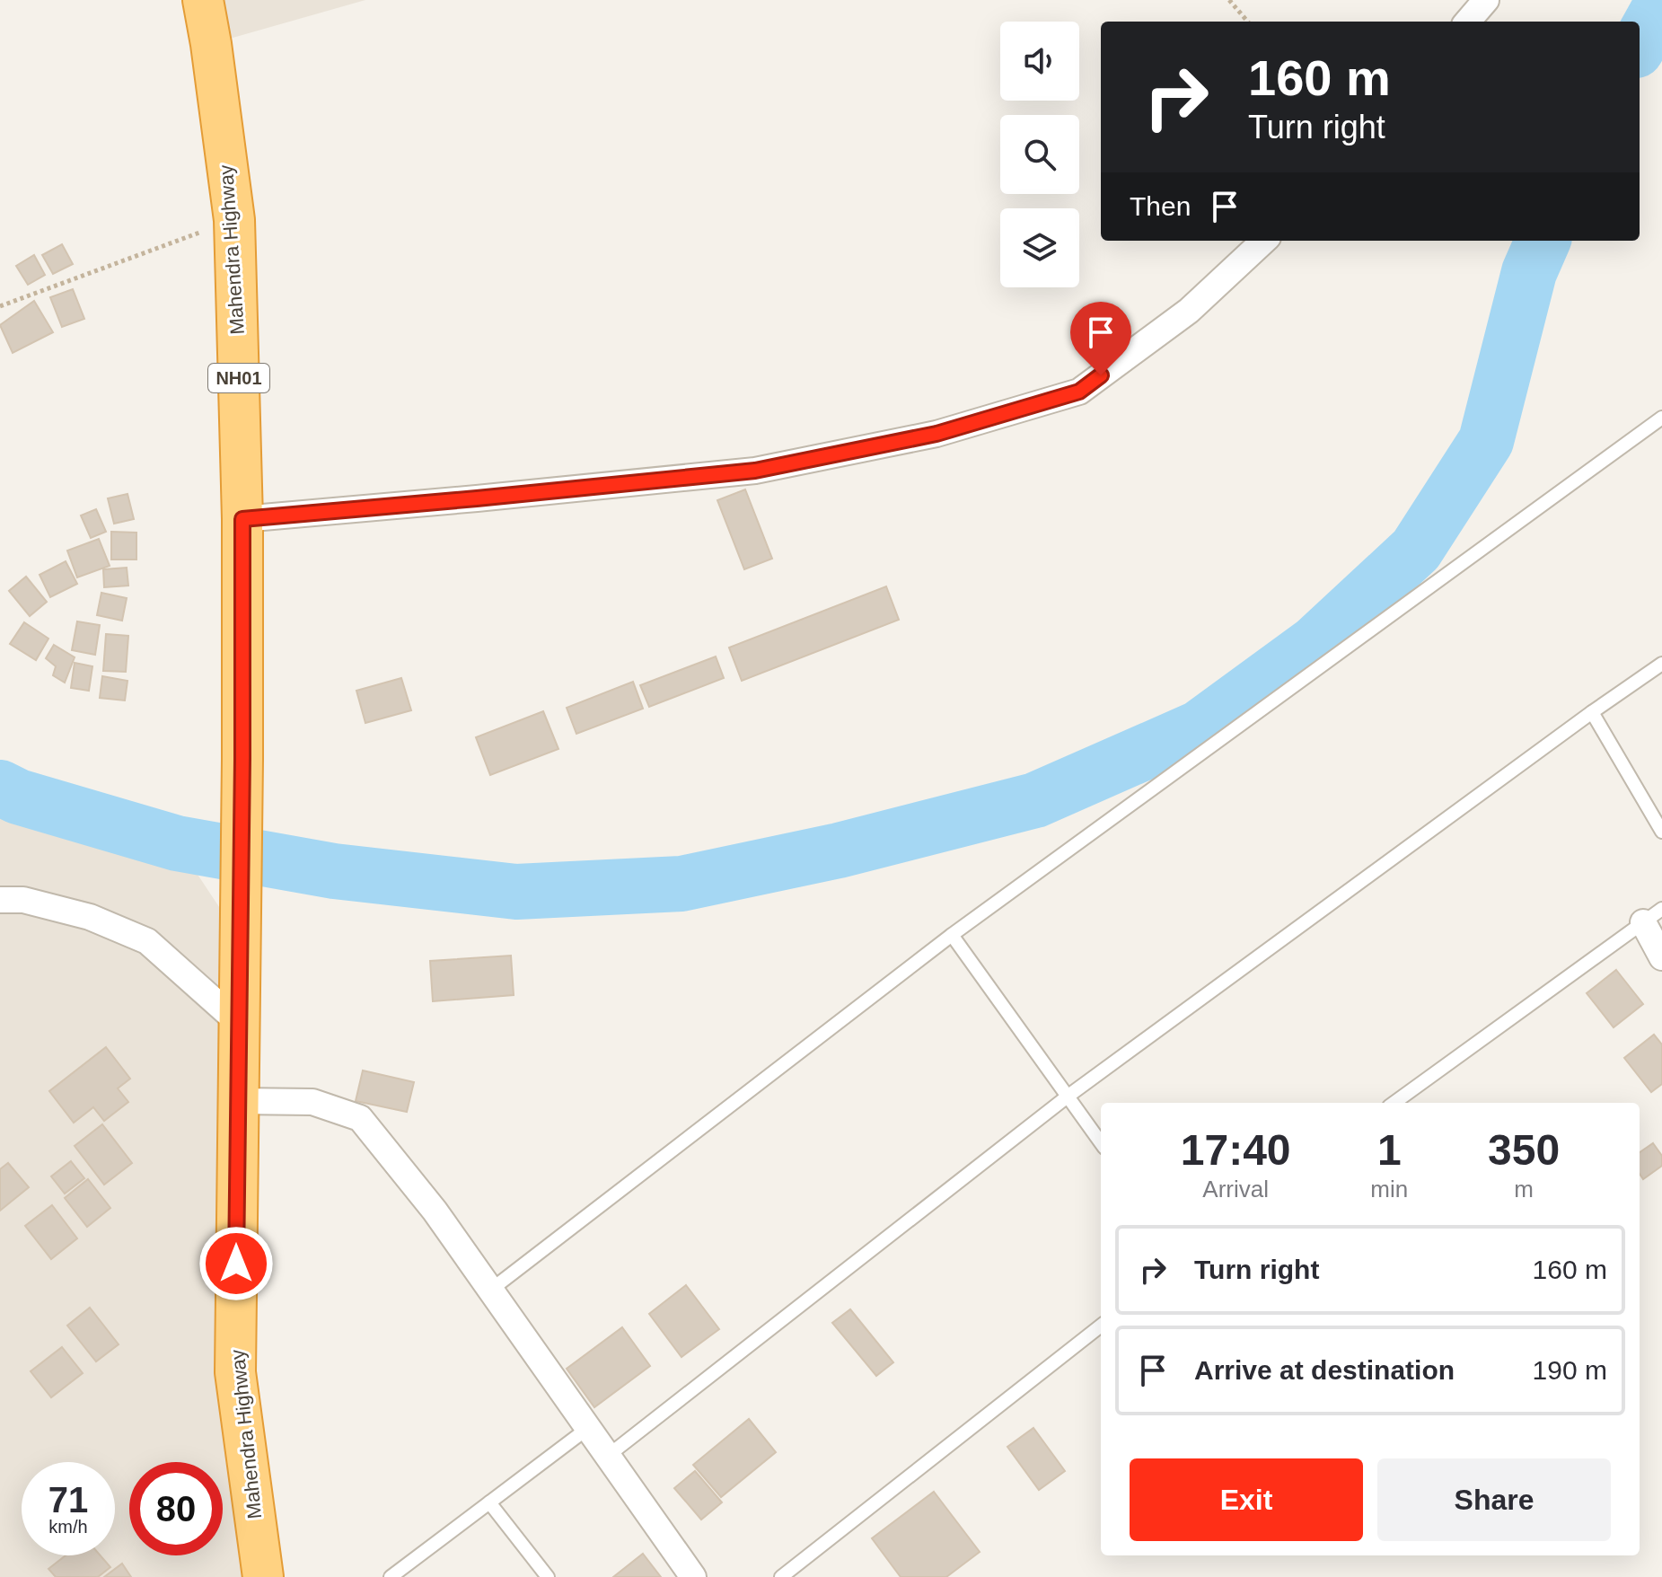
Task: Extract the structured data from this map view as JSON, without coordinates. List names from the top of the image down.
{
  "streets": {
    "highway": ["Mahendra Highway", "NH01"]
  },
  "page": {
    "turn": ["160 m", "Turn right"],
    "then": "Then",
    "eta": [
      "17:40",
      "Arrival",
      "1",
      "min",
      "350",
      "m"
    ],
    "list": [
      {
        "name": "Turn right",
        "value": "160 m"
      },
      {
        "name": "Arrive at destination",
        "value": "190 m"
      }
    ],
    "buttons": ["Exit", "Share"],
    "speed": "71 km/h",
    "limit": "80"
  }
}
